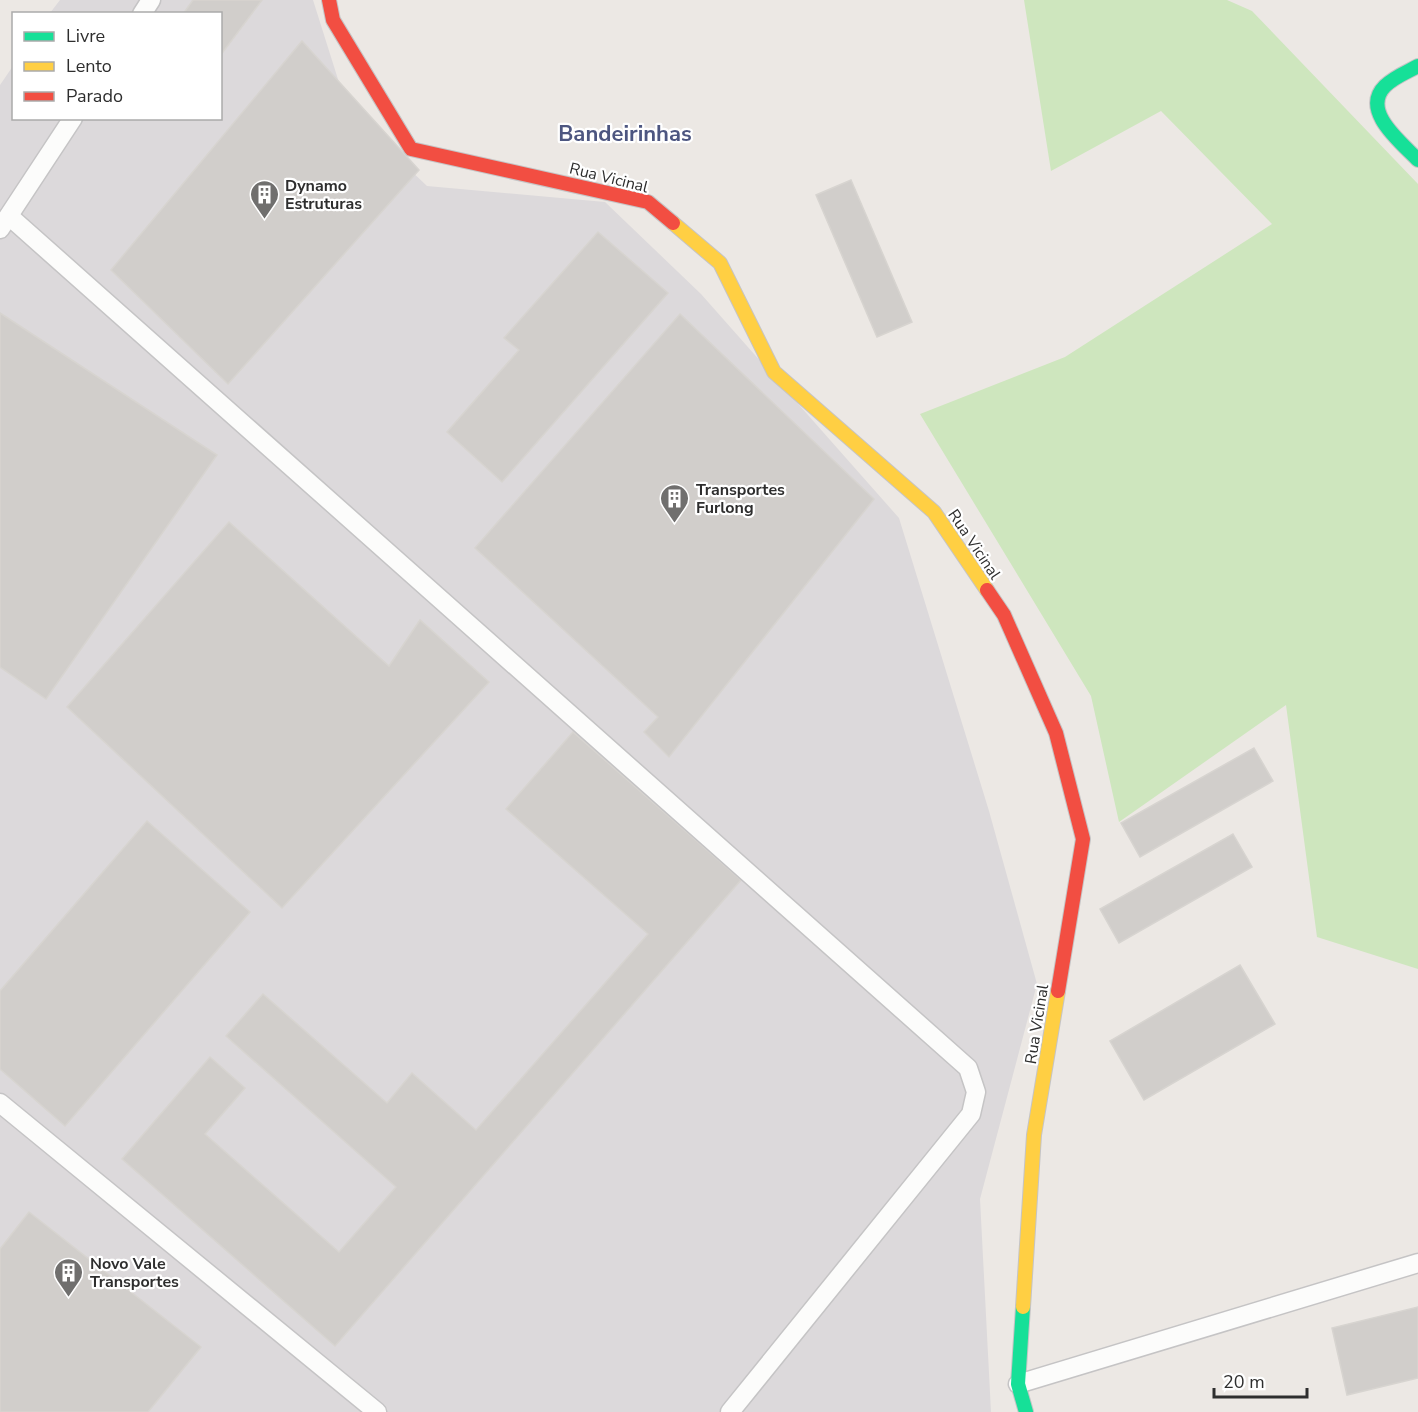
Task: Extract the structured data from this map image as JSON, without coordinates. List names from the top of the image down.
{
  "streets": {
    "street": ["Rua Vicinal"]
  },
  "districts": ["Bandeirinhas"],
  "places": {
    "building": ["Dynamo Estruturas", "Transportes Furlong", "Novo Vale Transportes"]
  },
  "legend": ["Livre", "Lento", "Parado"],
  "scale_bar": "20 m"
}
